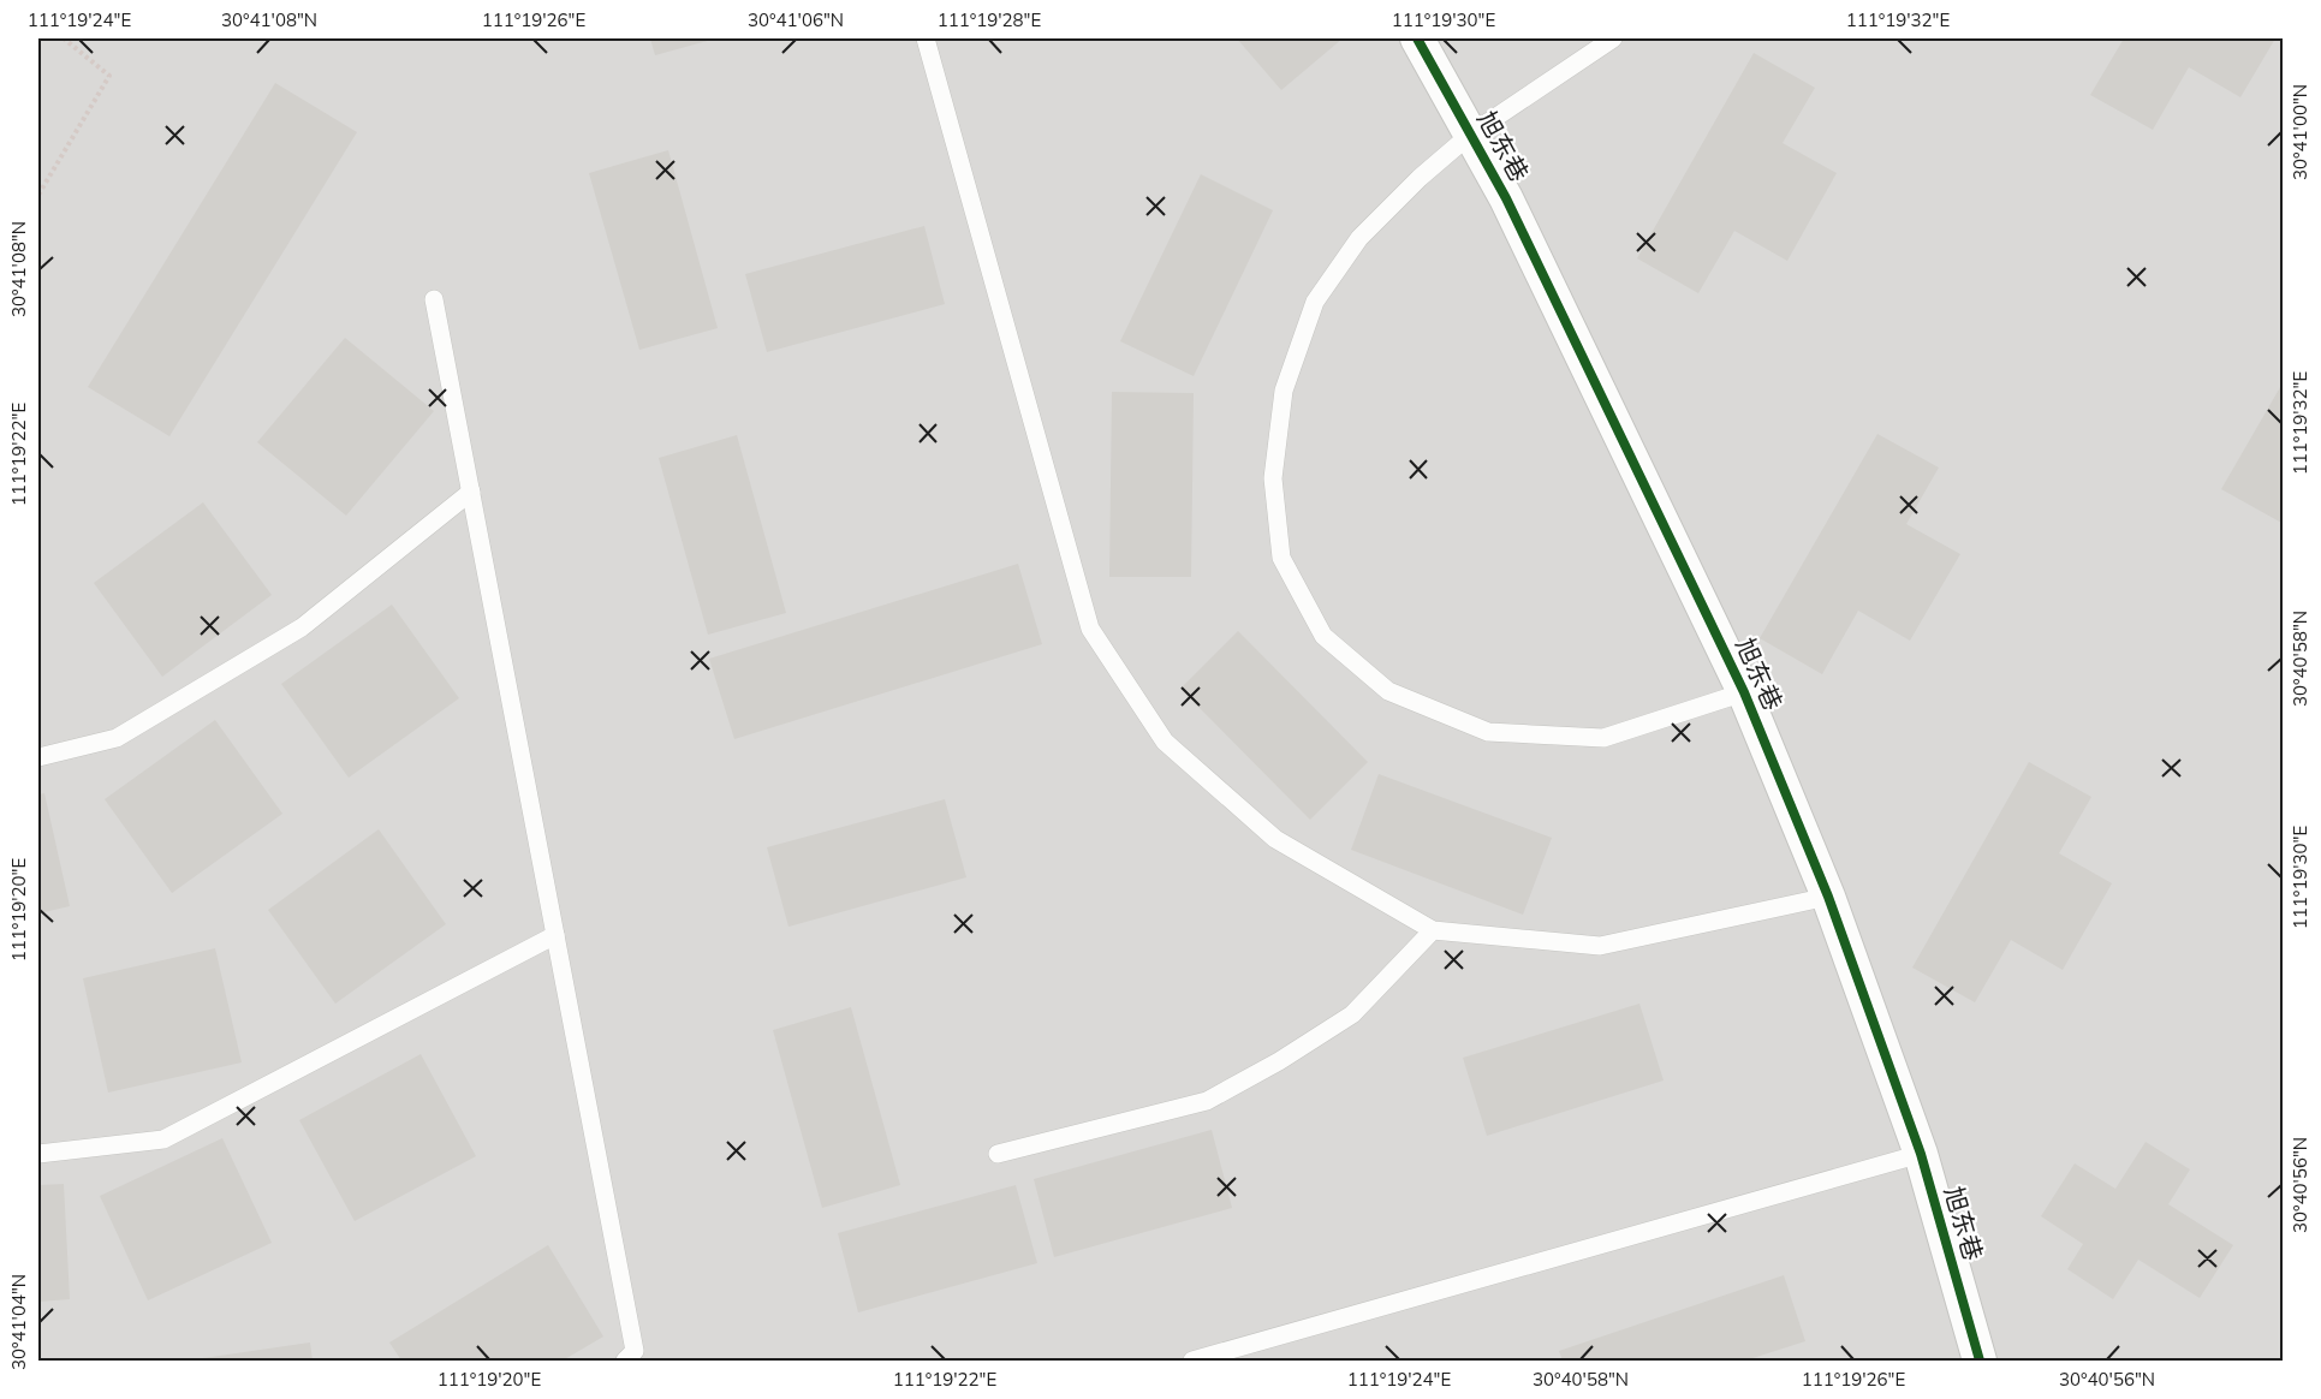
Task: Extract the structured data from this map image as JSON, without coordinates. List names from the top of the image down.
{
  "streets": {
    "street": ["旭东巷"]
  },
  "coordinates": [
    "111°19'24\"E",
    "30°41'08\"N",
    "111°19'26\"E",
    "30°41'06\"N",
    "111°19'28\"E",
    "111°19'30\"E",
    "111°19'32\"E",
    "30°41'00\"N",
    "111°19'22\"E",
    "30°40'58\"N",
    "111°19'20\"E",
    "30°40'56\"N",
    "30°41'04\"N"
  ]
}
